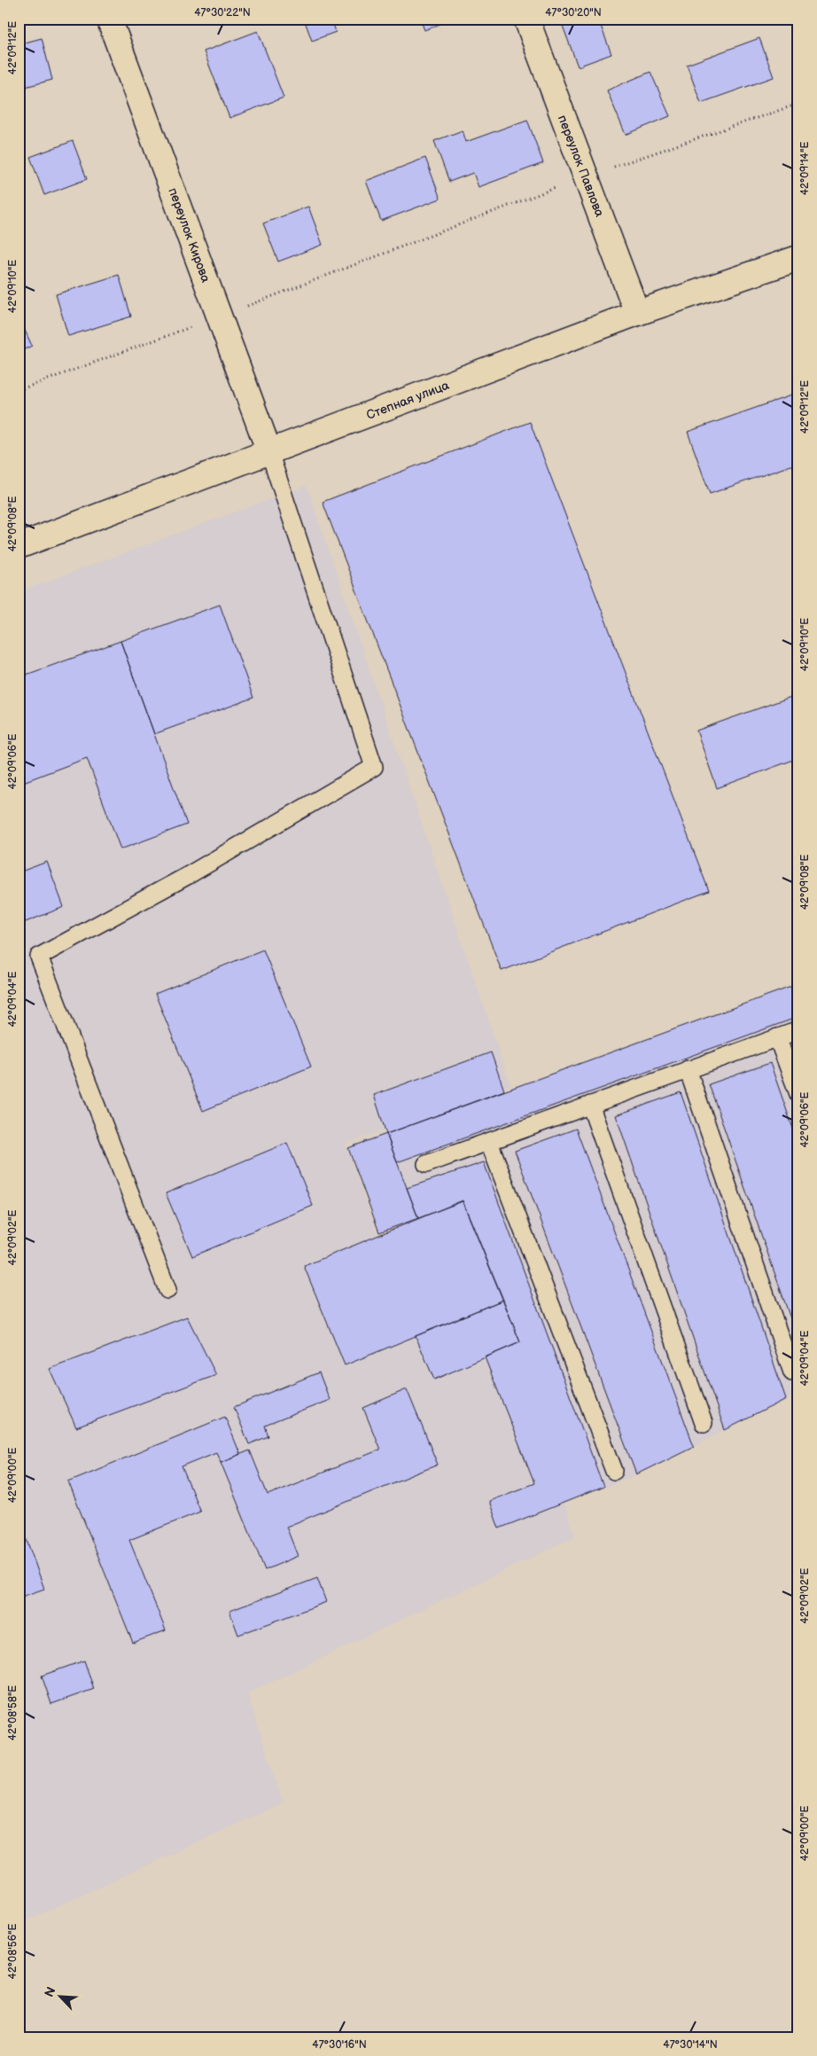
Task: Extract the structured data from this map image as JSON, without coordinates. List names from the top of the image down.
{
  "streets": {
    "main road": ["переулок Павлова", "переулок Кирова", "Степная улица"]
  },
  "crossings": [
    ["переулок Павлова", "Степная улица"],
    ["переулок Кирова", "Степная улица"]
  ],
  "north": "top left",
  "coordinates": [
    "47°30'22\"N",
    "47°30'20\"N",
    "42°09'12\"E",
    "42°09'14\"E",
    "42°09'10\"E",
    "42°09'08\"E",
    "42°09'06\"E",
    "42°09'04\"E",
    "42°09'02\"E",
    "42°09'00\"E",
    "42°08'58\"E",
    "42°08'56\"E",
    "47°30'16\"N",
    "47°30'14\"N"
  ]
}
